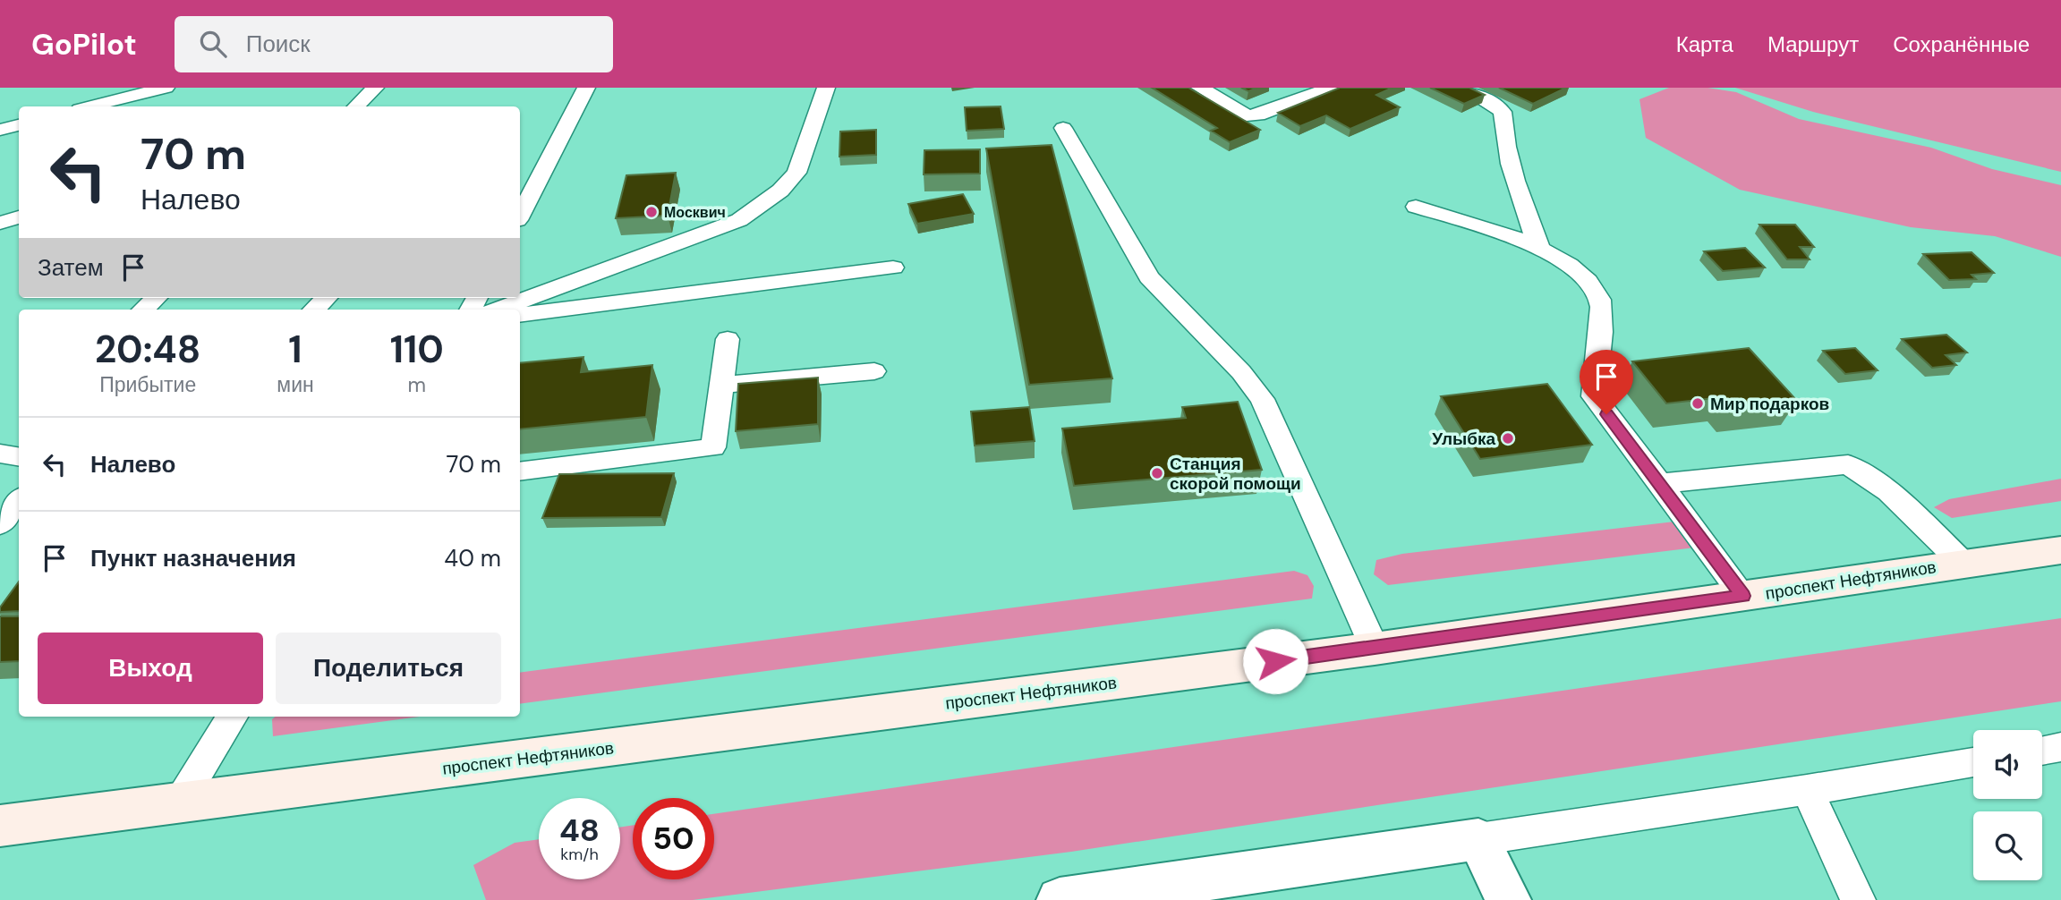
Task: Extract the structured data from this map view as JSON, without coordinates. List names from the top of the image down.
{
  "streets": {
    "main road": ["проспект Нефтяников"]
  },
  "places": [
    "Москвич",
    "Мир подарков",
    "Улыбка",
    "Станция скорой помощи"
  ],
  "page": {
    "header": "GoPilot",
    "search": "Поиск",
    "nav": ["Карта", "Маршрут", "Сохранённые"],
    "turn": ["70 m", "Налево"],
    "then": "Затем",
    "eta": [
      "20:48",
      "Прибытие",
      "1",
      "мин",
      "110",
      "m"
    ],
    "list": [
      {
        "name": "Налево",
        "value": "70 m"
      },
      {
        "name": "Пункт назначения",
        "value": "40 m"
      }
    ],
    "buttons": ["Выход", "Поделиться"],
    "speed": "48 km/h",
    "limit": "50"
  }
}
